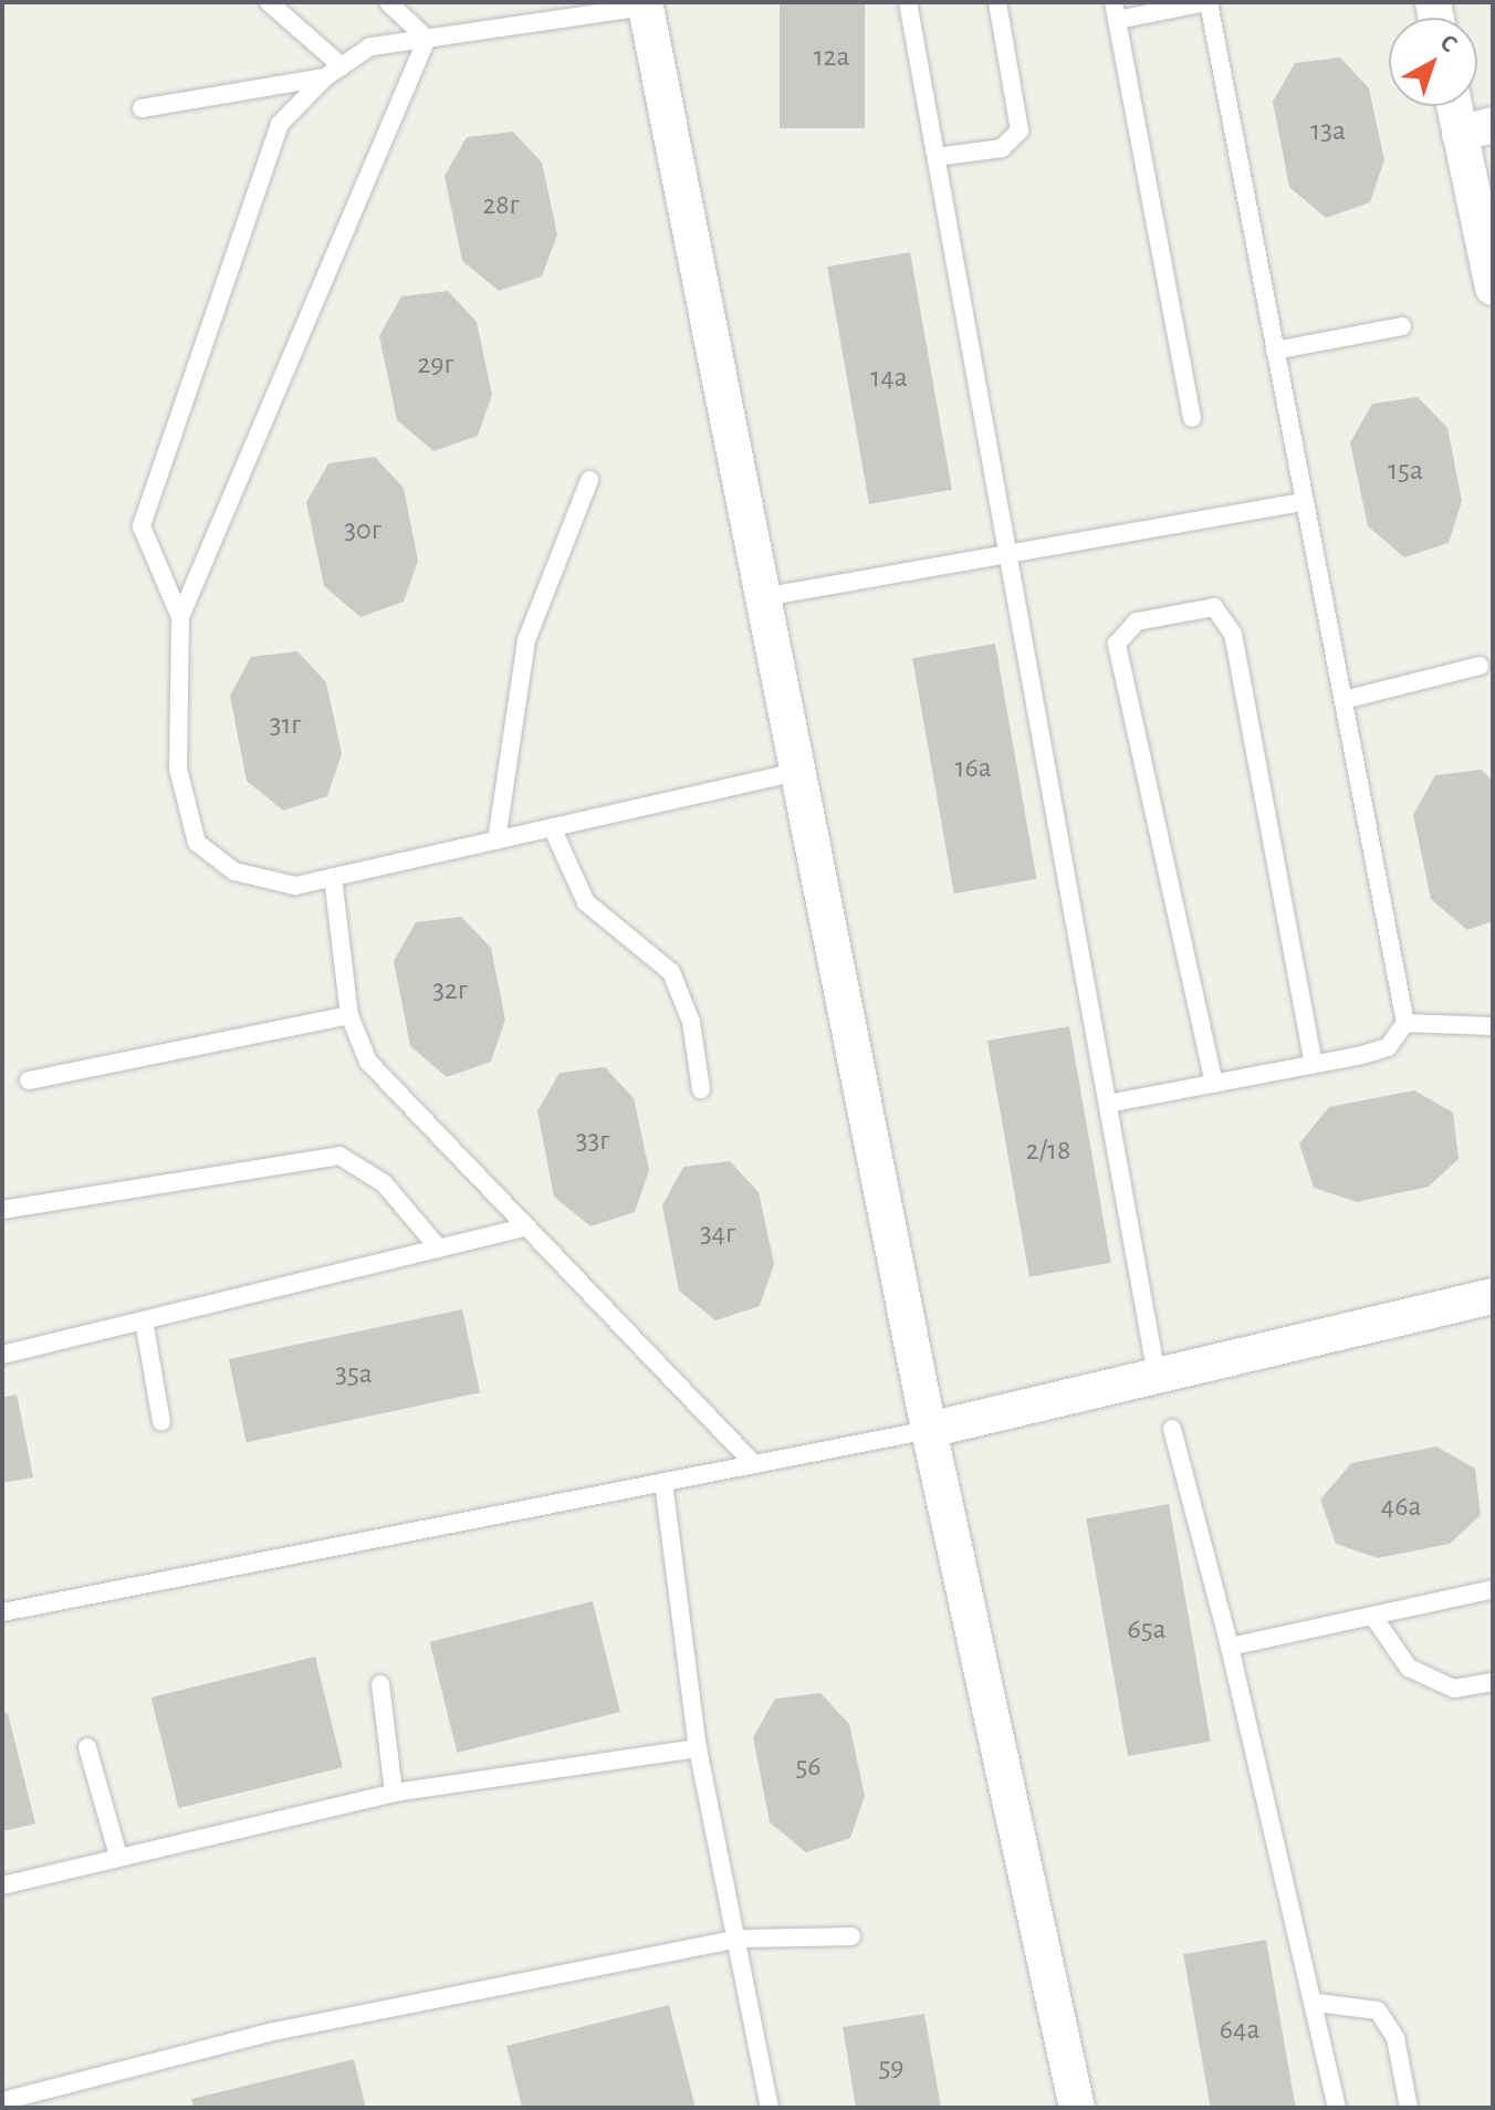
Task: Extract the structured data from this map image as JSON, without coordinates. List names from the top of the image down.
{
  "house_numbers": [
    "12а",
    "13а",
    "28г",
    "29г",
    "14а",
    "15а",
    "30г",
    "31г",
    "16а",
    "32г",
    "33г",
    "2/18",
    "34г",
    "35а",
    "46а",
    "65а",
    "56",
    "64а",
    "59"
  ],
  "north": "top right"
}
